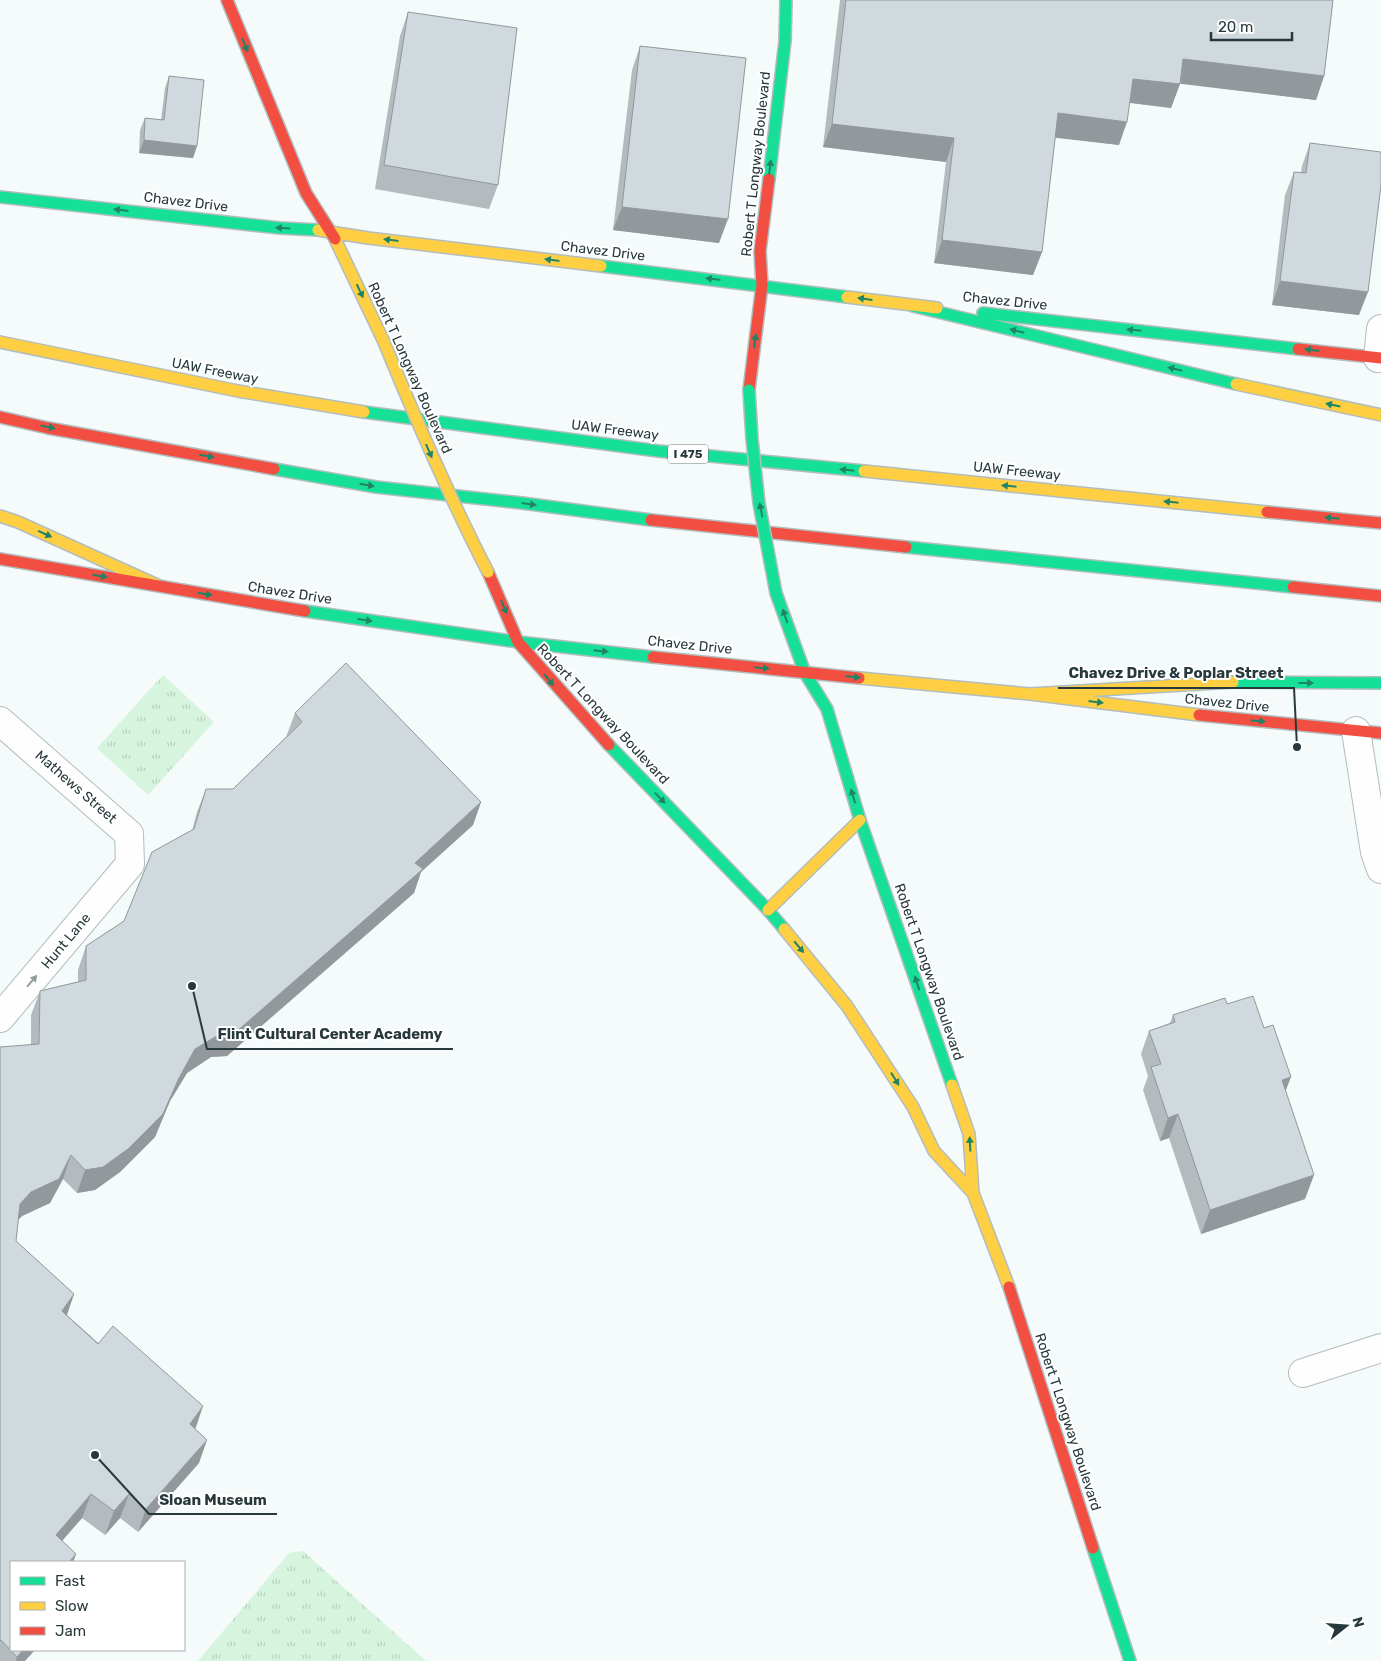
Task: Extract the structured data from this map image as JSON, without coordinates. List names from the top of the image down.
{
  "streets": {
    "main road": [
      "Robert T Longway Boulevard",
      "Chavez Drive",
      "UAW Freeway",
      "I 475"
    ],
    "street": ["Mathews Street", "Hunt Lane"]
  },
  "crossings": [
    ["Robert T Longway Boulevard", "Chavez Drive"],
    ["Mathews Street", "Hunt Lane"]
  ],
  "one_way": ["Hunt Lane"],
  "places": ["Chavez Drive & Poplar Street", "Flint Cultural Center Academy", "Sloan Museum"],
  "legend": ["Fast", "Slow", "Jam"],
  "scale_bar": "20 m",
  "north": "right"
}
